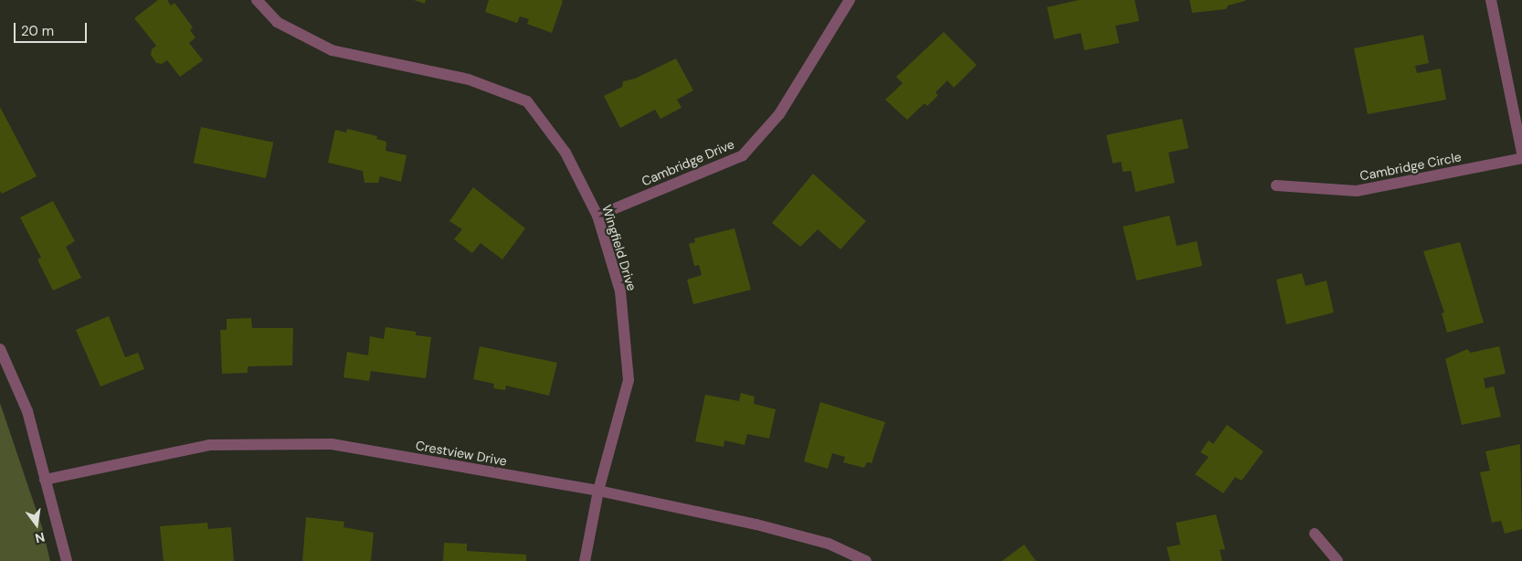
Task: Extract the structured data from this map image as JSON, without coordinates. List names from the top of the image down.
{
  "streets": {
    "street": [
      "Cambridge Drive",
      "Cambridge Circle",
      "Wingfield Drive",
      "Crestview Drive"
    ]
  },
  "crossings": [
    ["Cambridge Drive", "Wingfield Drive"],
    ["Wingfield Drive", "Crestview Drive"]
  ],
  "scale_bar": "20 m",
  "north": "bottom"
}
